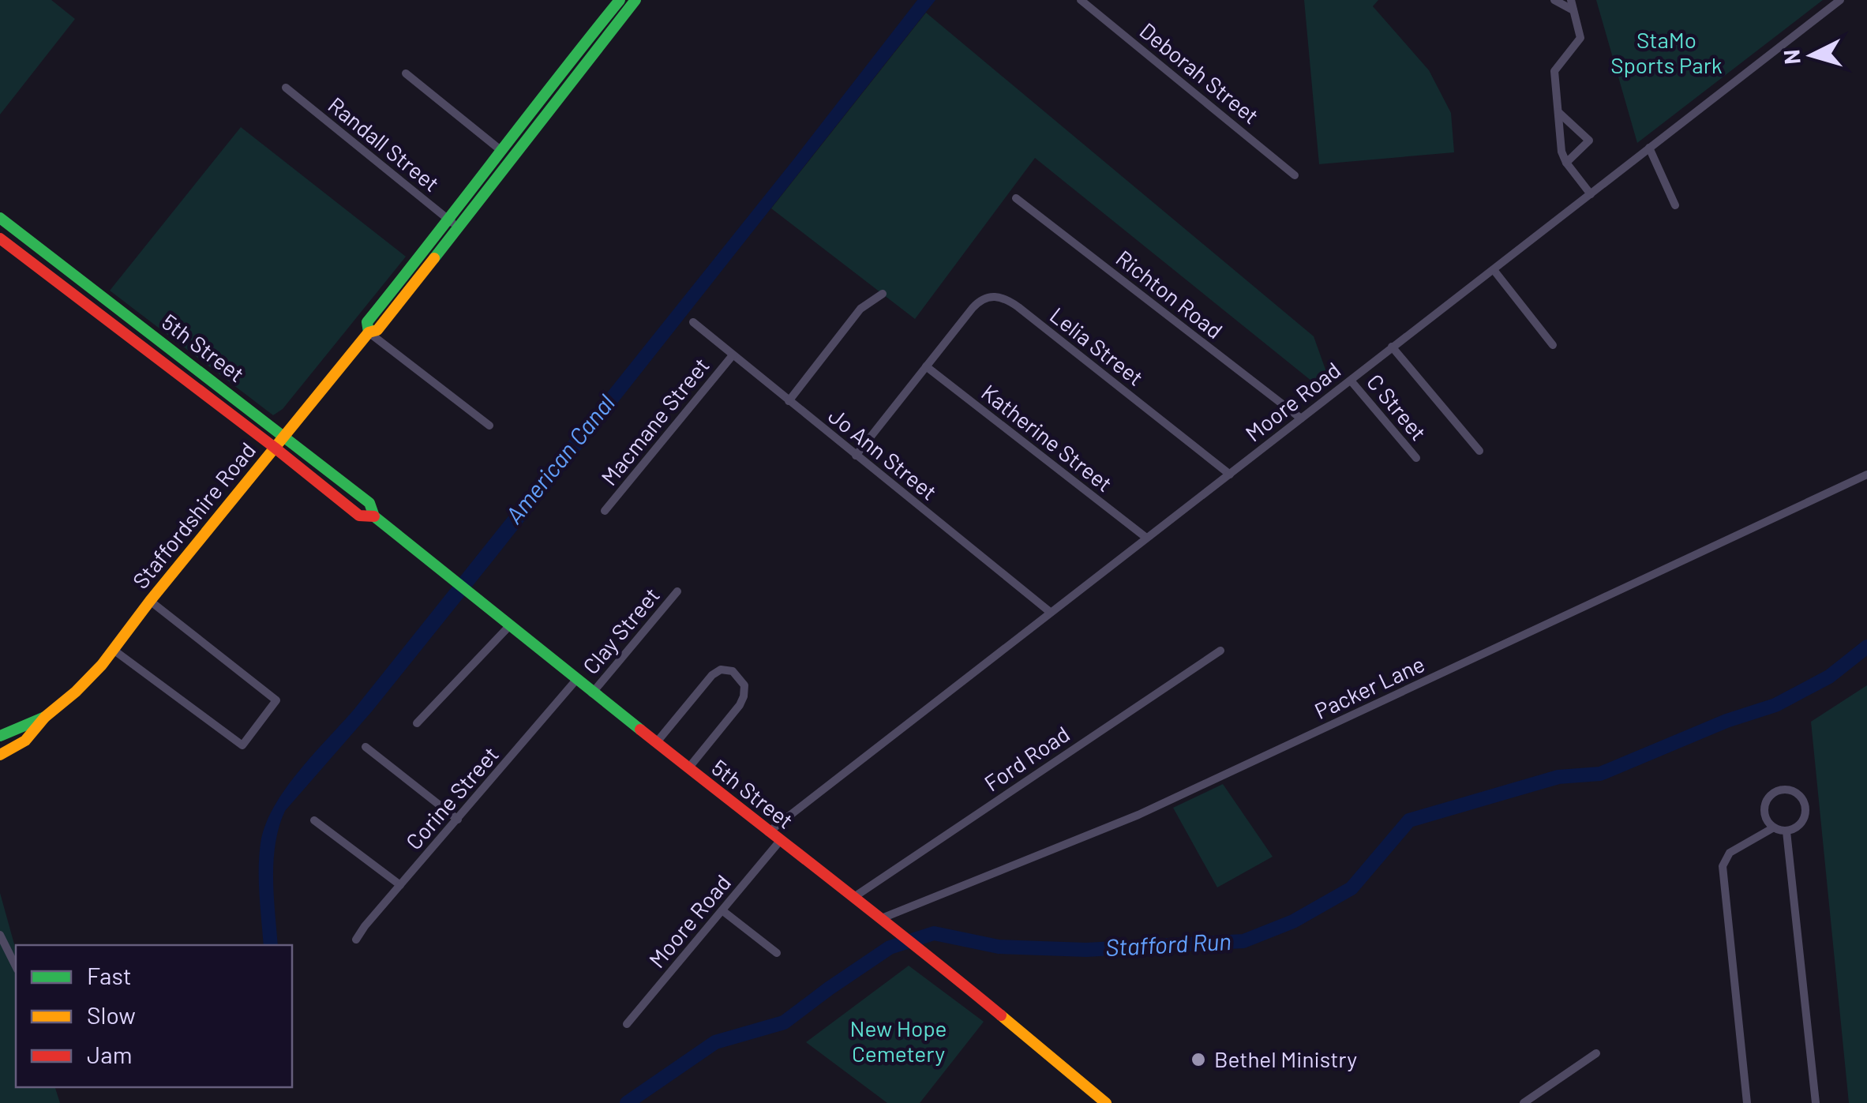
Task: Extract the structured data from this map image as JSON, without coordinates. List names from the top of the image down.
{
  "streets": {
    "main road": ["5th Street", "Staffordshire Road"],
    "street": [
      "Deborah Street",
      "Randall Street",
      "Richton Road",
      "Lelia Street",
      "Moore Road",
      "C Street",
      "Macmane Street",
      "Katherine Street",
      "Jo Ann Street",
      "Clay Street",
      "Packer Lane",
      "Ford Road",
      "Corine Street"
    ]
  },
  "crossings": [
    ["Randall Street", "Staffordshire Road"],
    ["Richton Road", "Moore Road"],
    ["Lelia Street", "Moore Road"],
    ["Lelia Street", "Katherine Street"],
    ["Lelia Street", "Jo Ann Street"],
    ["5th Street", "Moore Road"],
    ["5th Street", "Staffordshire Road"],
    ["5th Street", "Clay Street"],
    ["5th Street", "Packer Lane"],
    ["5th Street", "Ford Road"],
    ["5th Street", "Corine Street"],
    ["Moore Road", "C Street"],
    ["Moore Road", "Katherine Street"],
    ["Moore Road", "Jo Ann Street"],
    ["Macmane Street", "Jo Ann Street"]
  ],
  "water": ["American Canal", "Stafford Run"],
  "parks": ["StaMo Sports Park", "New Hope Cemetery"],
  "places": ["Bethel Ministry"],
  "legend": ["Fast", "Slow", "Jam"],
  "north": "left"
}
